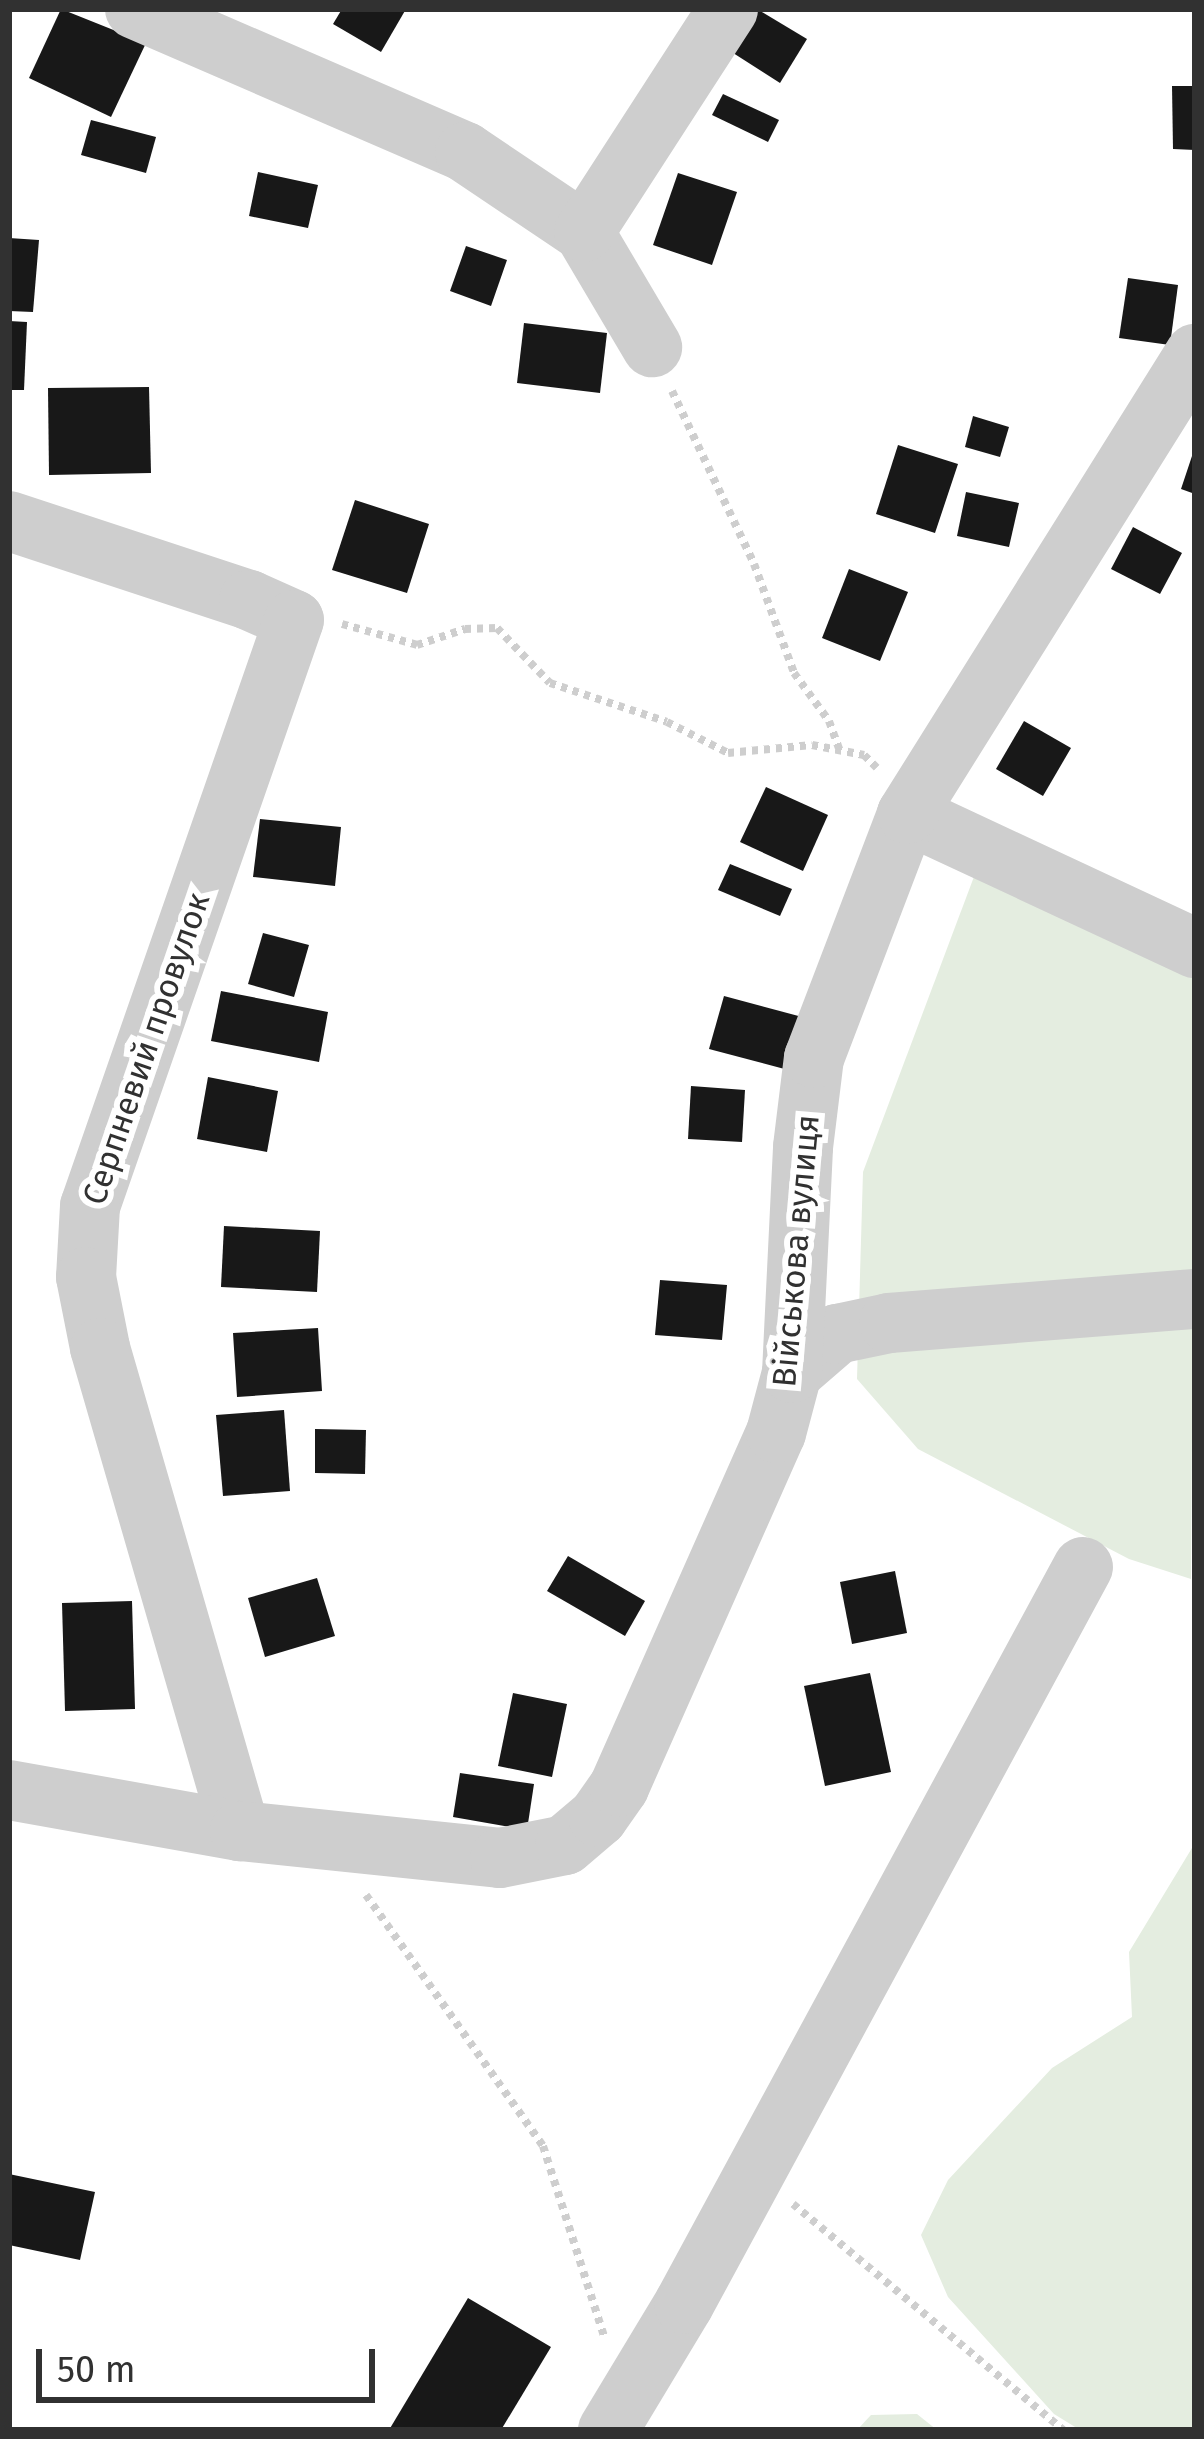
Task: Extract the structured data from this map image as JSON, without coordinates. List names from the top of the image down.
{
  "streets": {
    "street": ["Серпневий провулок", "Військова вулиця"]
  },
  "crossings": [
    ["Серпневий провулок", "Військова вулиця"]
  ],
  "scale_bar": "50 m"
}
